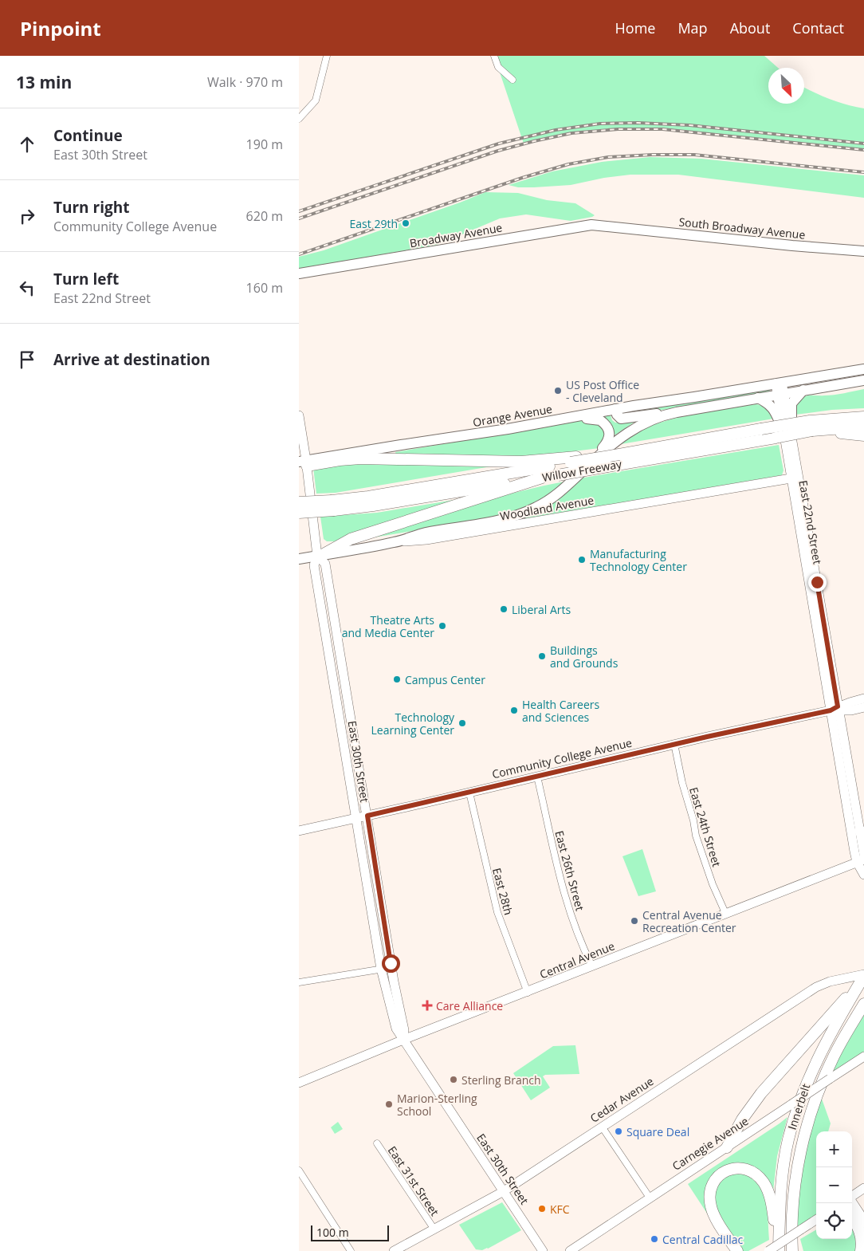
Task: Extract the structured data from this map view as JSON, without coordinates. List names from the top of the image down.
{
  "streets": {
    "highway": ["Willow Freeway", "Innerbelt"],
    "main road": [
      "South Broadway Avenue",
      "Broadway Avenue",
      "Orange Avenue",
      "Woodland Avenue"
    ],
    "street": [
      "East 22nd Street",
      "Community College Avenue",
      "East 30th Street",
      "East 24th Street",
      "East 26th Street",
      "East 28th",
      "Central Avenue",
      "Cedar Avenue",
      "Carnegie Avenue",
      "East 31st Street"
    ]
  },
  "crossings": [
    ["South Broadway Avenue", "Broadway Avenue"],
    ["Orange Avenue", "East 22nd Street"],
    ["Orange Avenue", "East 30th Street"],
    ["Willow Freeway", "East 22nd Street"],
    ["Woodland Avenue", "East 22nd Street"],
    ["Woodland Avenue", "East 30th Street"],
    ["East 22nd Street", "Community College Avenue"],
    ["East 22nd Street", "Central Avenue"],
    ["Community College Avenue", "East 30th Street"],
    ["Community College Avenue", "East 24th Street"],
    ["Community College Avenue", "East 26th Street"],
    ["Community College Avenue", "East 28th"],
    ["East 30th Street", "Central Avenue"],
    ["East 30th Street", "Cedar Avenue"],
    ["East 24th Street", "Central Avenue"],
    ["East 26th Street", "Central Avenue"],
    ["East 28th", "Central Avenue"],
    ["Cedar Avenue", "Innerbelt"],
    ["Cedar Avenue", "East 31st Street"]
  ],
  "places": {
    "other": [
      "East 29th",
      "US Post Office - Cleveland",
      "Manufacturing Technology Center",
      "Liberal Arts",
      "Theatre Arts and Media Center",
      "Buildings and Grounds",
      "Campus Center",
      "Health Careers and Sciences",
      "Technology Learning Center",
      "Central Avenue Recreation Center",
      "Sterling Branch",
      "Marion-Sterling School",
      "Square Deal",
      "KFC",
      "Central Cadillac"
    ],
    "health": ["Care Alliance"]
  },
  "scale_bar": "100 m",
  "north": "bottom right",
  "page": {
    "header": "Pinpoint",
    "nav": [
      "Home",
      "Map",
      "About",
      "Contact"
    ],
    "heading": ["13 min", "Walk · 970 m"],
    "list": [
      ["Continue", "East 30th Street", "190 m"],
      ["Turn right", "Community College Avenue", "620 m"],
      ["Turn left", "East 22nd Street", "160 m"],
      "Arrive at destination"
    ],
    "map_buttons": ["+", "−"],
    "scale": "100 m"
  }
}
